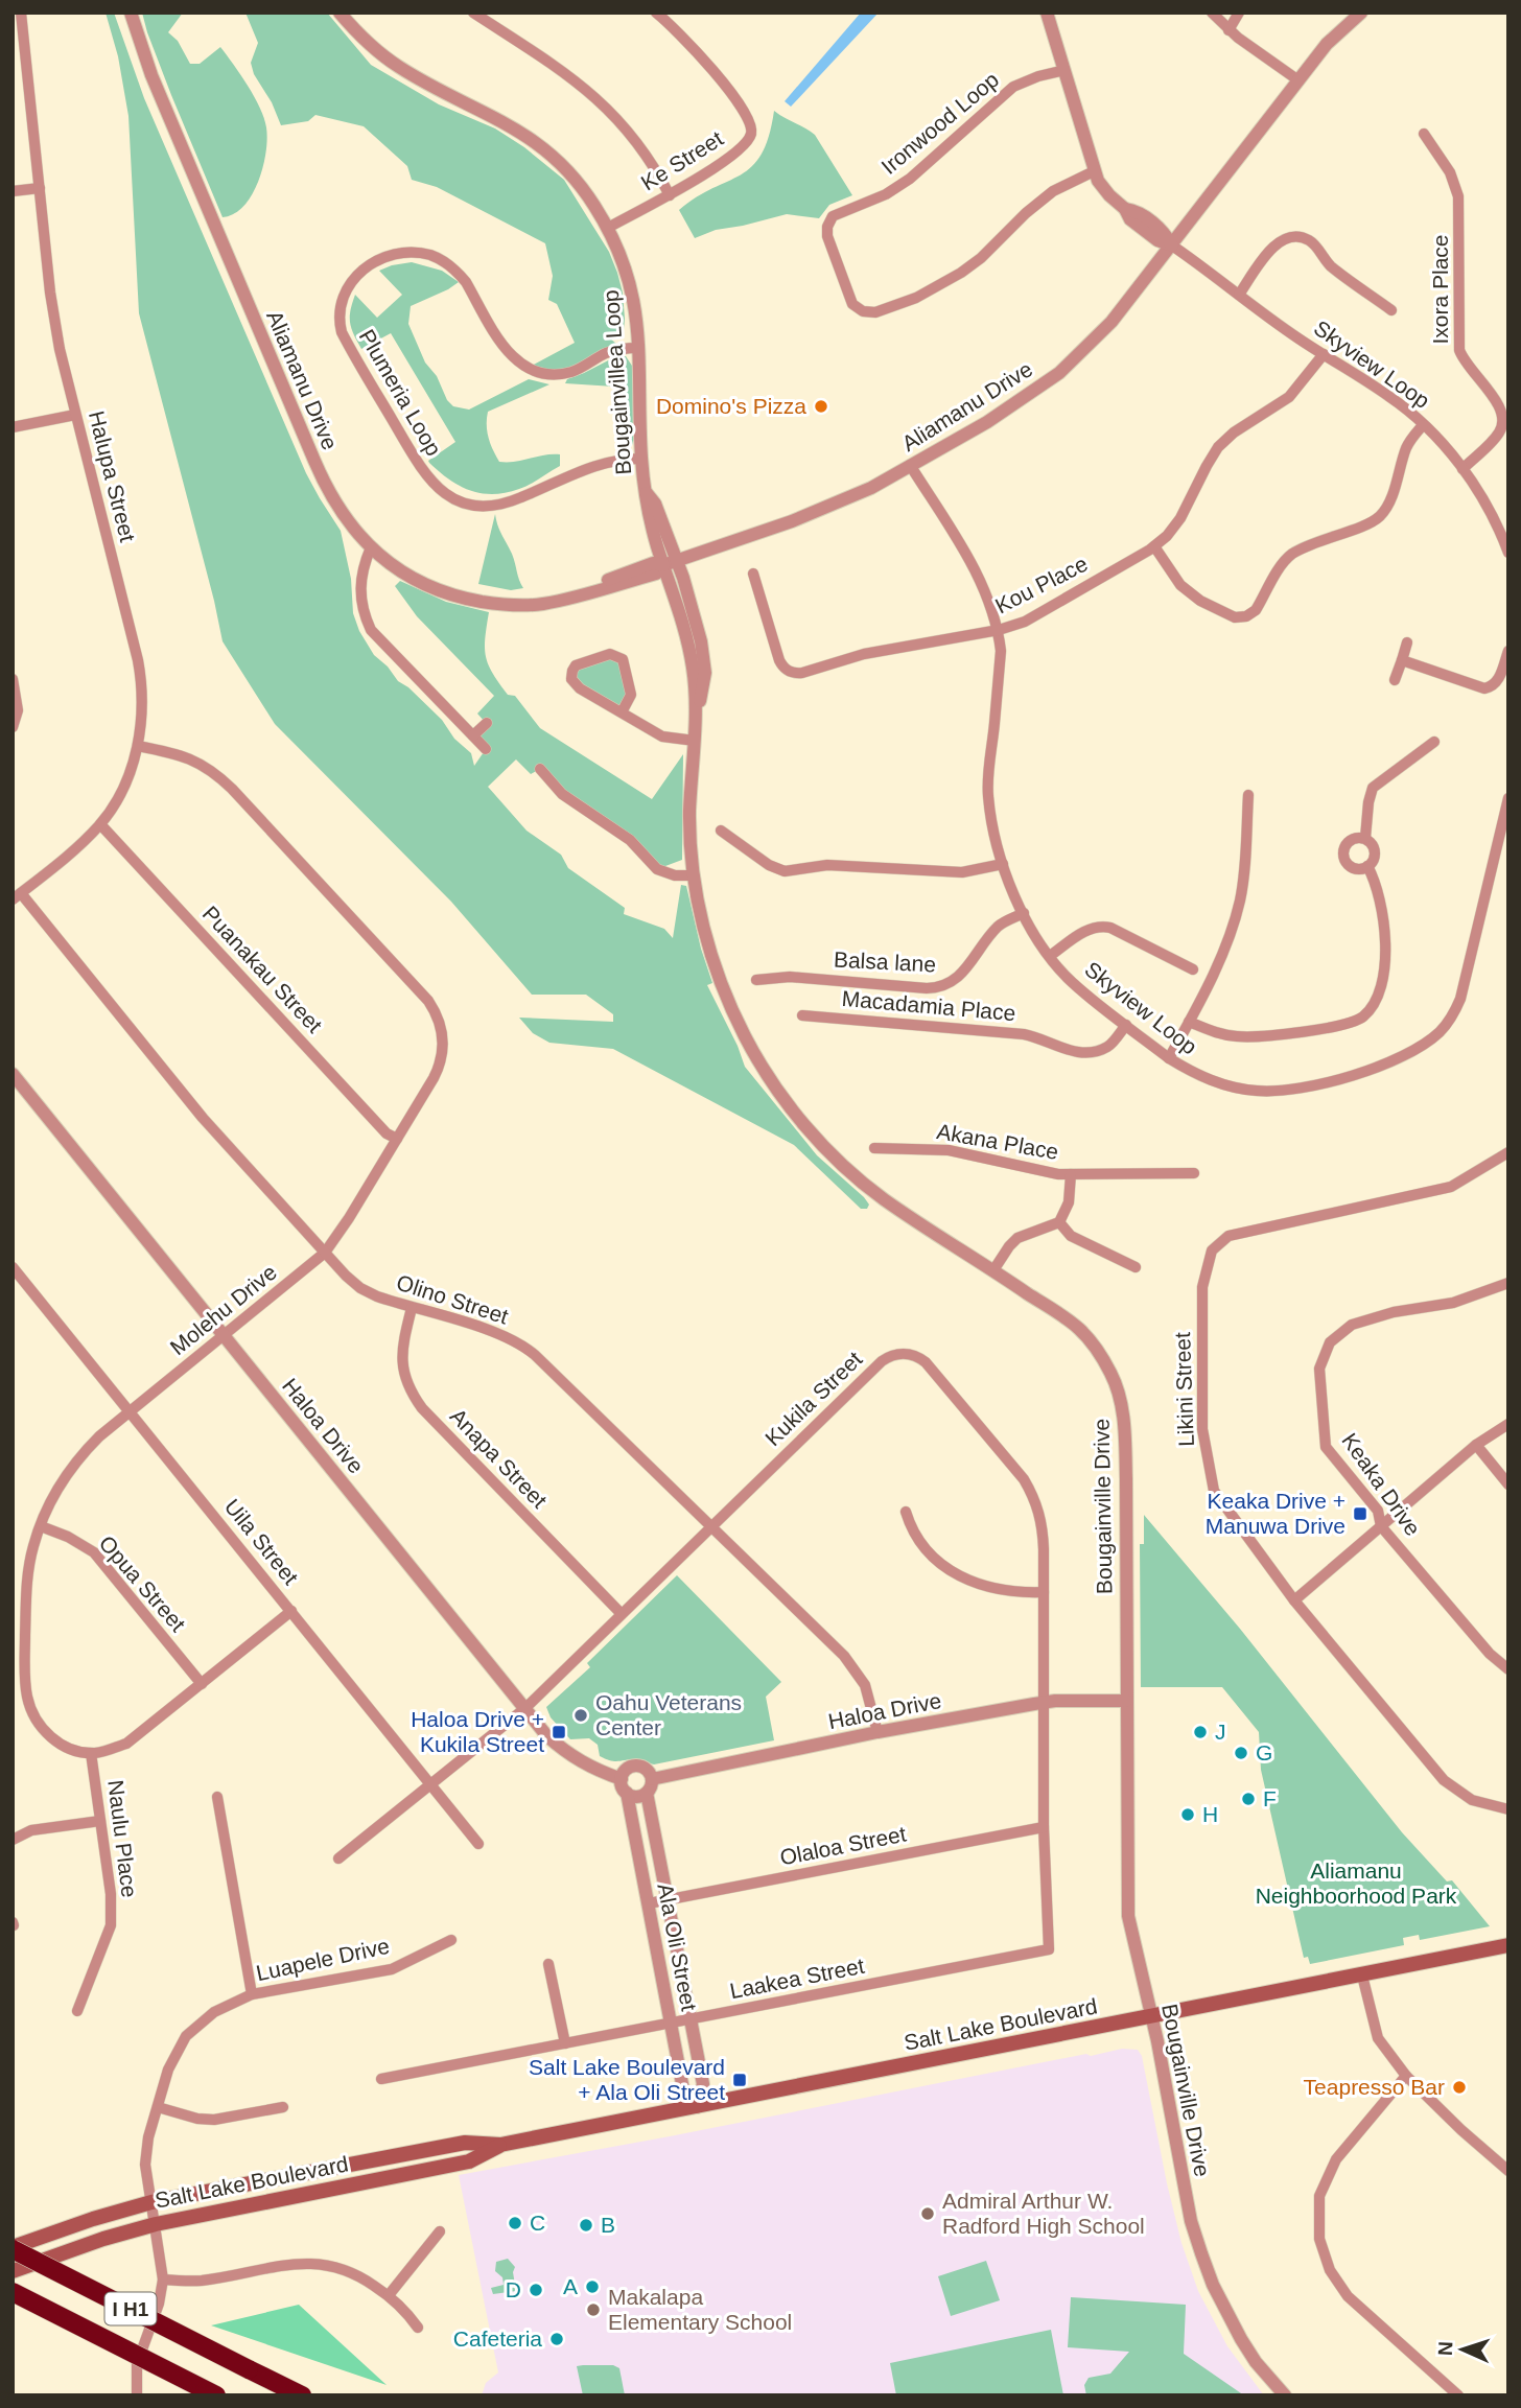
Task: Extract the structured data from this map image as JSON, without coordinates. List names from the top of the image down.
{
  "streets": {
    "highway": ["I H1"],
    "main road": ["Salt Lake Boulevard"],
    "street": [
      "Ironwood Loop",
      "Ke Street",
      "Ixora Place",
      "Skyview Loop",
      "Aliamanu Drive",
      "Bougainvillea Loop",
      "Plumeria Loop",
      "Halupa Street",
      "Kou Place",
      "Balsa lane",
      "Puanakau Street",
      "Macadamia Place",
      "Akana Place",
      "Olino Street",
      "Molehu Drive",
      "Likini Street",
      "Kukila Street",
      "Haloa Drive",
      "Anapa Street",
      "Keaka Drive",
      "Bougainville Drive",
      "Uila Street",
      "Opua Street",
      "Naulu Place",
      "Olaloa Street",
      "Ala Oli Street",
      "Luapele Drive",
      "Laakea Street"
    ]
  },
  "crossings": [
    ["Ke Street", "Bougainvillea Loop"],
    ["Ixora Place", "Skyview Loop"],
    ["Skyview Loop", "Aliamanu Drive"],
    ["Skyview Loop", "Kou Place"],
    ["Skyview Loop", "Balsa lane"],
    ["Skyview Loop", "Macadamia Place"],
    ["Aliamanu Drive", "Bougainvillea Loop"],
    ["Aliamanu Drive", "Bougainville Drive"],
    ["Bougainvillea Loop", "Plumeria Loop"],
    ["Bougainvillea Loop", "Bougainville Drive"],
    ["Halupa Street", "Puanakau Street"],
    ["Halupa Street", "Olino Street"],
    ["Halupa Street", "Molehu Drive"],
    ["Puanakau Street", "Molehu Drive"],
    ["Olino Street", "Molehu Drive"],
    ["Olino Street", "Kukila Street"],
    ["Olino Street", "Haloa Drive"],
    ["Olino Street", "Anapa Street"],
    ["Molehu Drive", "Haloa Drive"],
    ["Molehu Drive", "Uila Street"],
    ["Molehu Drive", "Opua Street"],
    ["Molehu Drive", "Naulu Place"],
    ["Kukila Street", "Haloa Drive"],
    ["Kukila Street", "Anapa Street"],
    ["Kukila Street", "Uila Street"],
    ["Kukila Street", "Olaloa Street"],
    ["Kukila Street", "Laakea Street"],
    ["Haloa Drive", "Bougainville Drive"],
    ["Haloa Drive", "Ala Oli Street"],
    ["Bougainville Drive", "Salt Lake Boulevard"],
    ["Olaloa Street", "Ala Oli Street"],
    ["Ala Oli Street", "Laakea Street"],
    ["Ala Oli Street", "Salt Lake Boulevard"],
    ["Luapele Drive", "Salt Lake Boulevard"],
    ["Salt Lake Boulevard", "I H1"]
  ],
  "parks": ["Aliamanu Neighboorhood Park"],
  "places": {
    "other": [
      "Domino's Pizza",
      "Oahu Veterans Center",
      "J",
      "G",
      "F",
      "H",
      "Teapresso Bar",
      "Admiral Arthur W. Radford High School",
      "C",
      "B",
      "A",
      "D",
      "Makalapa Elementary School",
      "Cafeteria"
    ],
    "transit": ["Keaka Drive + Manuwa Drive", "Haloa Drive + Kukila Street", "Salt Lake Boulevard + Ala Oli Street"]
  },
  "north": "left"
}
